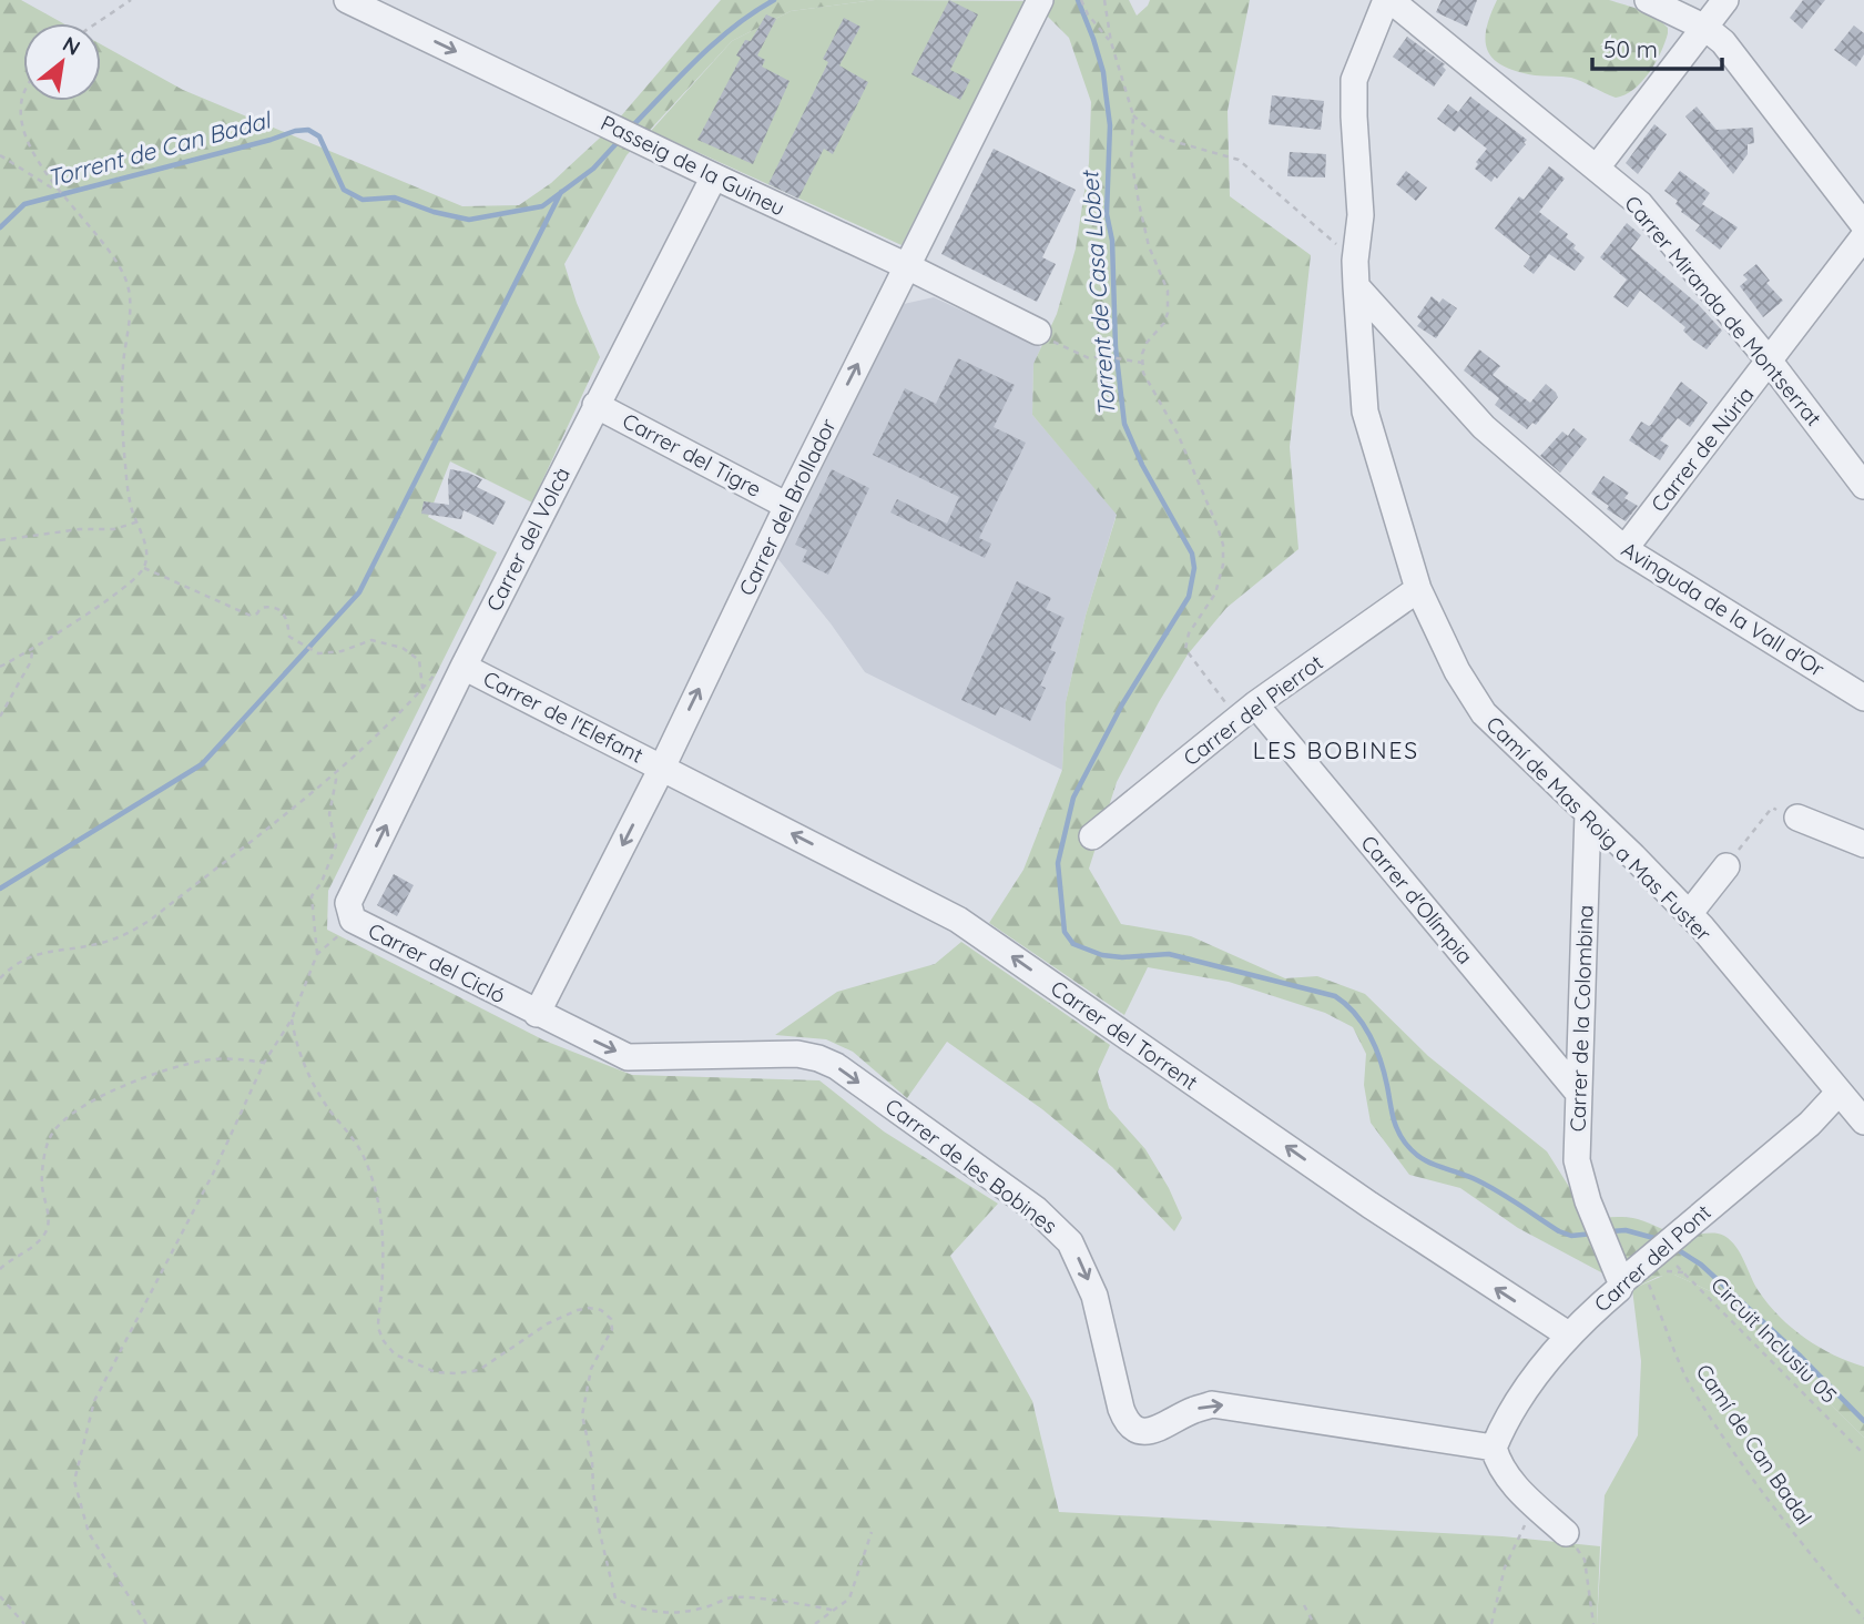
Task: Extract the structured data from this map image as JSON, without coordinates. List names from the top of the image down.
{
  "streets": {
    "street": [
      "Passeig de la Guineu",
      "Carrer Miranda de Montserrat",
      "Carrer de Núria",
      "Carrer del Tigre",
      "Carrer del Brollador",
      "Carrer del Volcà",
      "Avinguda de la Vall d'Or",
      "Carrer del Pierrot",
      "Carrer de l'Elefant",
      "Camí de Mas Roig a Mas Fuster",
      "Carrer d'Olímpia",
      "Carrer del Cicló",
      "Carrer de la Colombina",
      "Carrer del Torrent",
      "Carrer de les Bobines",
      "Carrer del Pont"
    ],
    "path": ["Circuit Inclusiu 05", "Camí de Can Badal"]
  },
  "crossings": [
    ["Passeig de la Guineu", "Carrer del Brollador"],
    ["Passeig de la Guineu", "Carrer del Volcà"],
    ["Carrer Miranda de Montserrat", "Carrer de Núria"],
    ["Carrer Miranda de Montserrat", "Camí de Mas Roig a Mas Fuster"],
    ["Carrer de Núria", "Avinguda de la Vall d'Or"],
    ["Carrer del Tigre", "Carrer del Brollador"],
    ["Carrer del Tigre", "Carrer del Volcà"],
    ["Carrer del Brollador", "Carrer de l'Elefant"],
    ["Carrer del Brollador", "Carrer del Cicló"],
    ["Carrer del Brollador", "Carrer del Torrent"],
    ["Carrer del Brollador", "Carrer de les Bobines"],
    ["Carrer del Volcà", "Carrer de l'Elefant"],
    ["Carrer del Volcà", "Carrer del Cicló"],
    ["Avinguda de la Vall d'Or", "Camí de Mas Roig a Mas Fuster"],
    ["Carrer del Pierrot", "Camí de Mas Roig a Mas Fuster"],
    ["Carrer del Pierrot", "Carrer d'Olímpia"],
    ["Carrer de l'Elefant", "Carrer del Torrent"],
    ["Camí de Mas Roig a Mas Fuster", "Carrer de la Colombina"],
    ["Camí de Mas Roig a Mas Fuster", "Carrer del Pont"],
    ["Carrer d'Olímpia", "Carrer de la Colombina"],
    ["Carrer del Cicló", "Carrer de les Bobines"],
    ["Carrer de la Colombina", "Carrer del Pont"],
    ["Carrer del Torrent", "Carrer del Pont"],
    ["Carrer de les Bobines", "Carrer del Pont"],
    ["Carrer del Pont", "Circuit Inclusiu 05"]
  ],
  "one_way": ["Passeig de la Guineu", "Carrer del Torrent", "Carrer de les Bobines"],
  "districts": ["LES BOBINES"],
  "water": ["Torrent de Can Badal", "Torrent de Casa Llobet"],
  "scale_bar": "50 m",
  "north": "top right"
}
